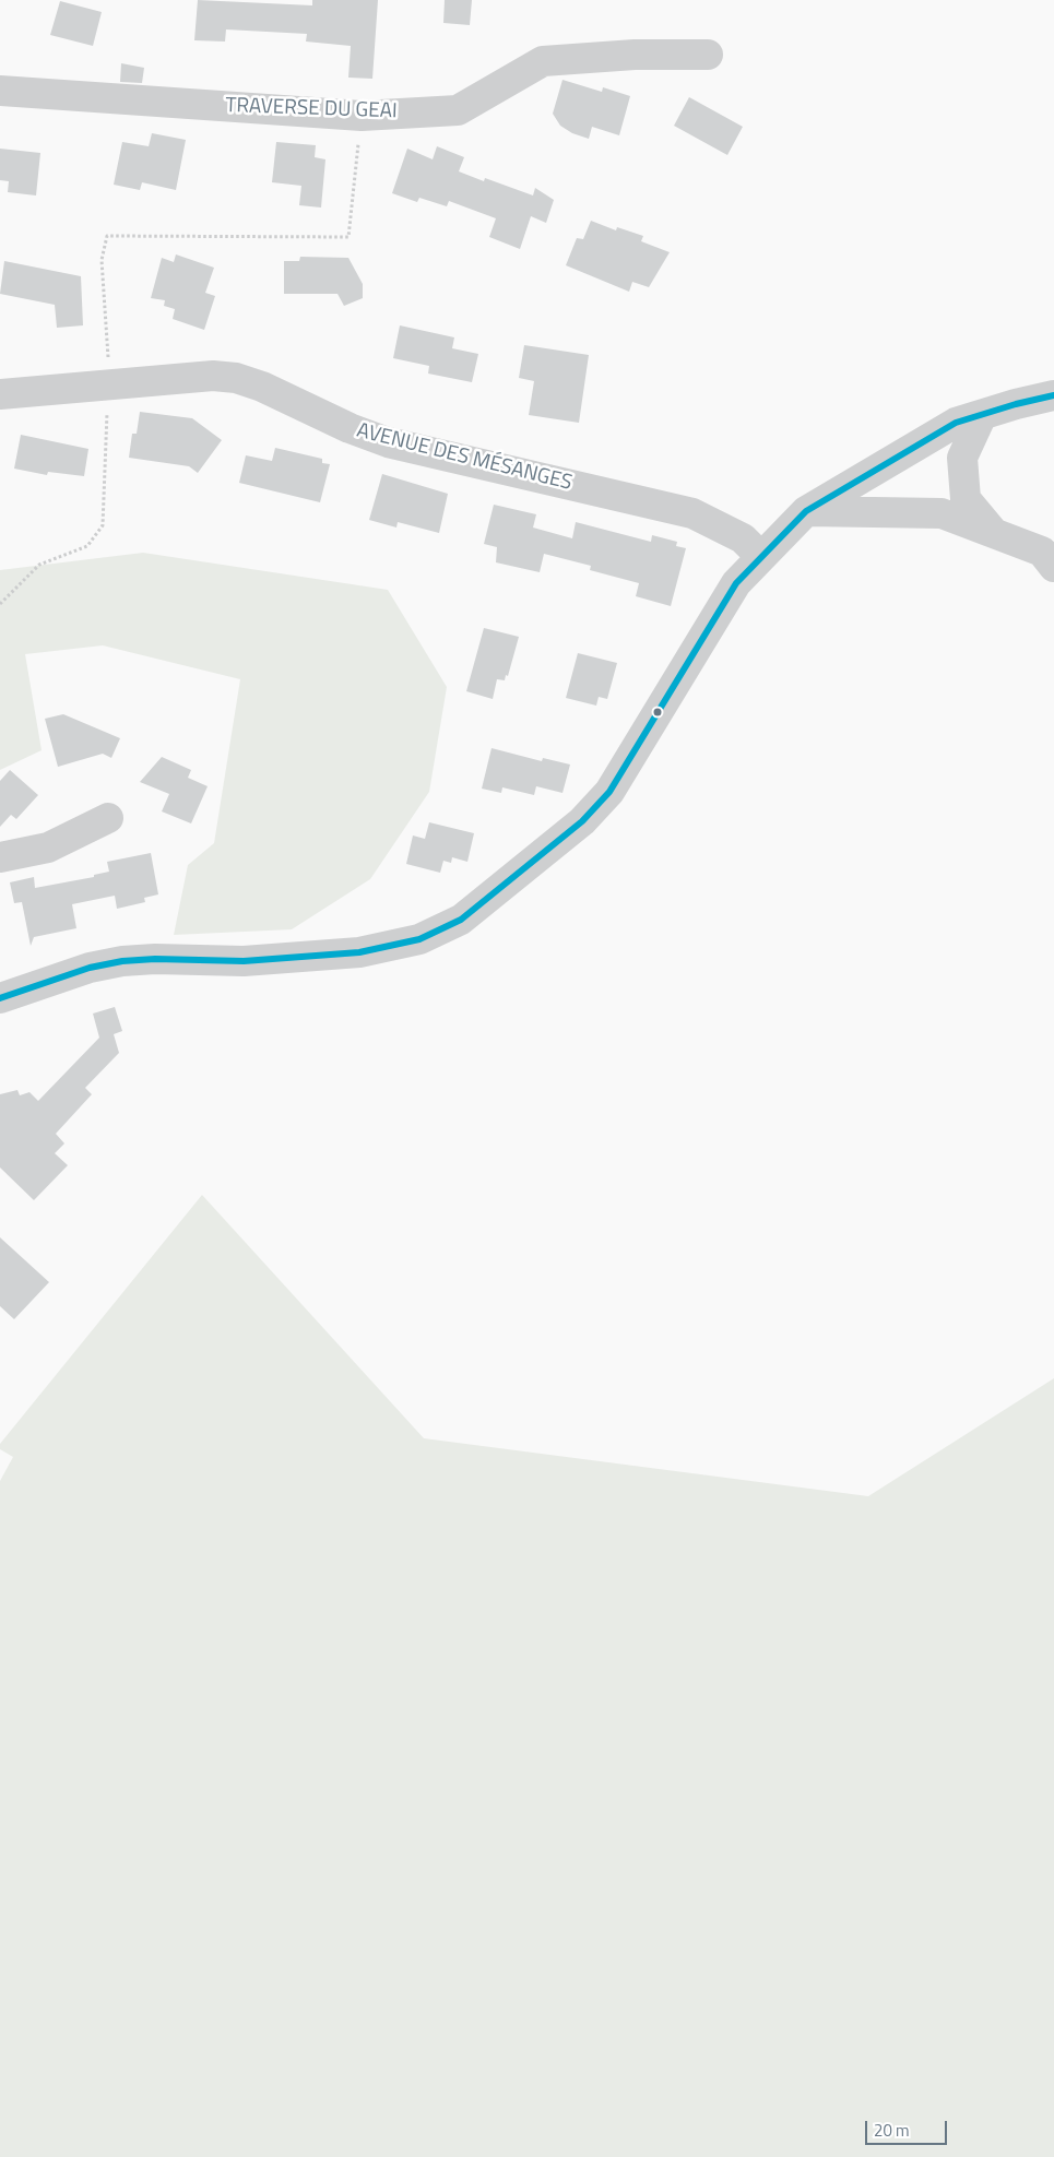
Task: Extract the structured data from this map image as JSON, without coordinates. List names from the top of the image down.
{
  "streets": {
    "street": ["TRAVERSE DU GEAI", "AVENUE DES MÉSANGES"]
  },
  "scale_bar": "20 m"
}
